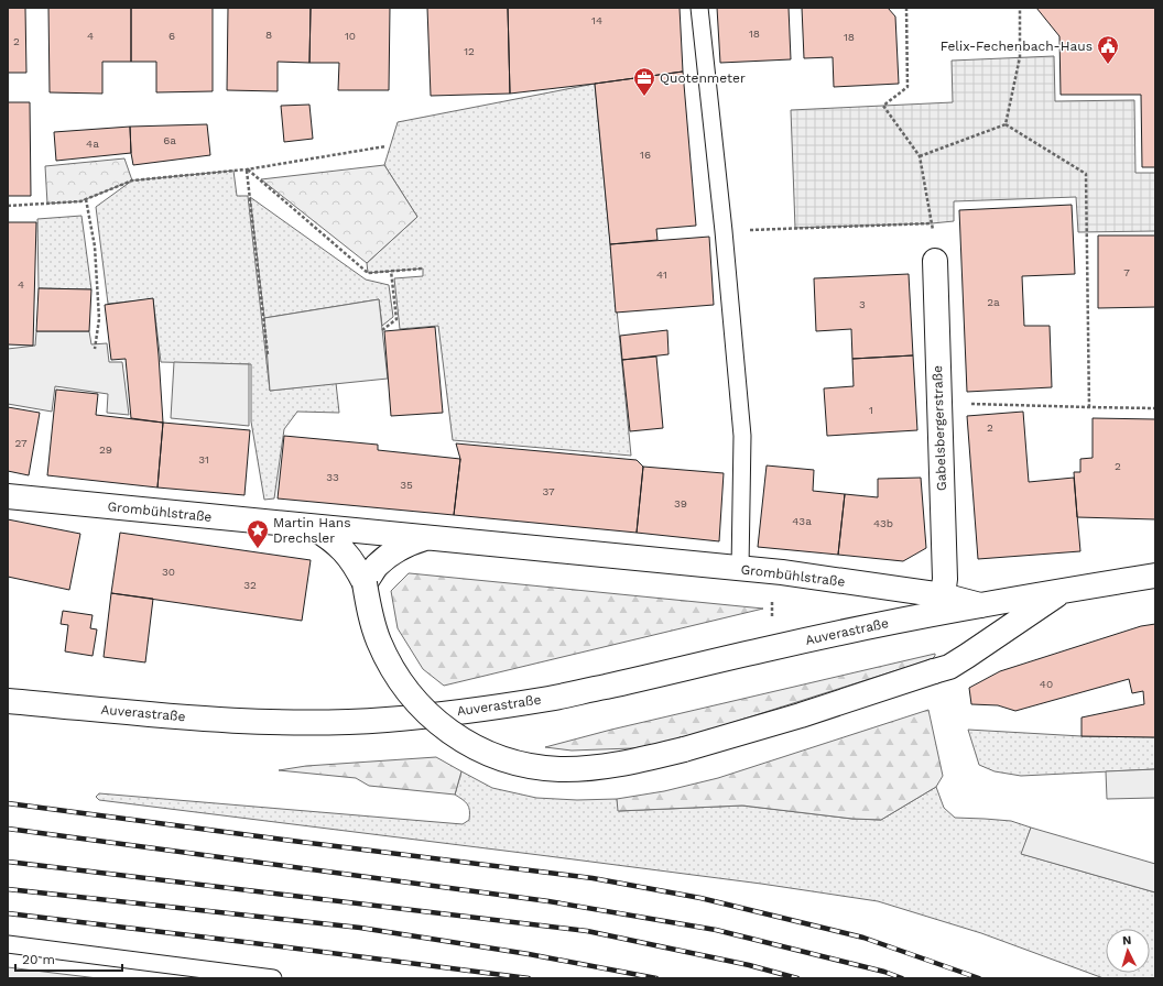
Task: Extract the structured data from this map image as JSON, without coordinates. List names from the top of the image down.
{
  "streets": {
    "street": ["Gabelsbergerstraße", "Grombühlstraße", "Auverastraße"]
  },
  "crossings": [
    ["Gabelsbergerstraße", "Grombühlstraße"],
    ["Grombühlstraße", "Auverastraße"]
  ],
  "places": {
    "public building": ["Felix-Fechenbach-Haus"],
    "office": ["Quotenmeter"],
    "place": ["Martin Hans Drechsler"]
  },
  "house_numbers": [
    "14",
    "18",
    "8",
    "4",
    "6",
    "10",
    "18",
    "2",
    "12",
    "6a",
    "4a",
    "16",
    "7",
    "41",
    "4",
    "2a",
    "3",
    "1",
    "2",
    "27",
    "29",
    "31",
    "2",
    "33",
    "35",
    "37",
    "39",
    "43a",
    "43b",
    "30",
    "32",
    "40"
  ],
  "scale_bar": "20 m",
  "north": "top"
}
